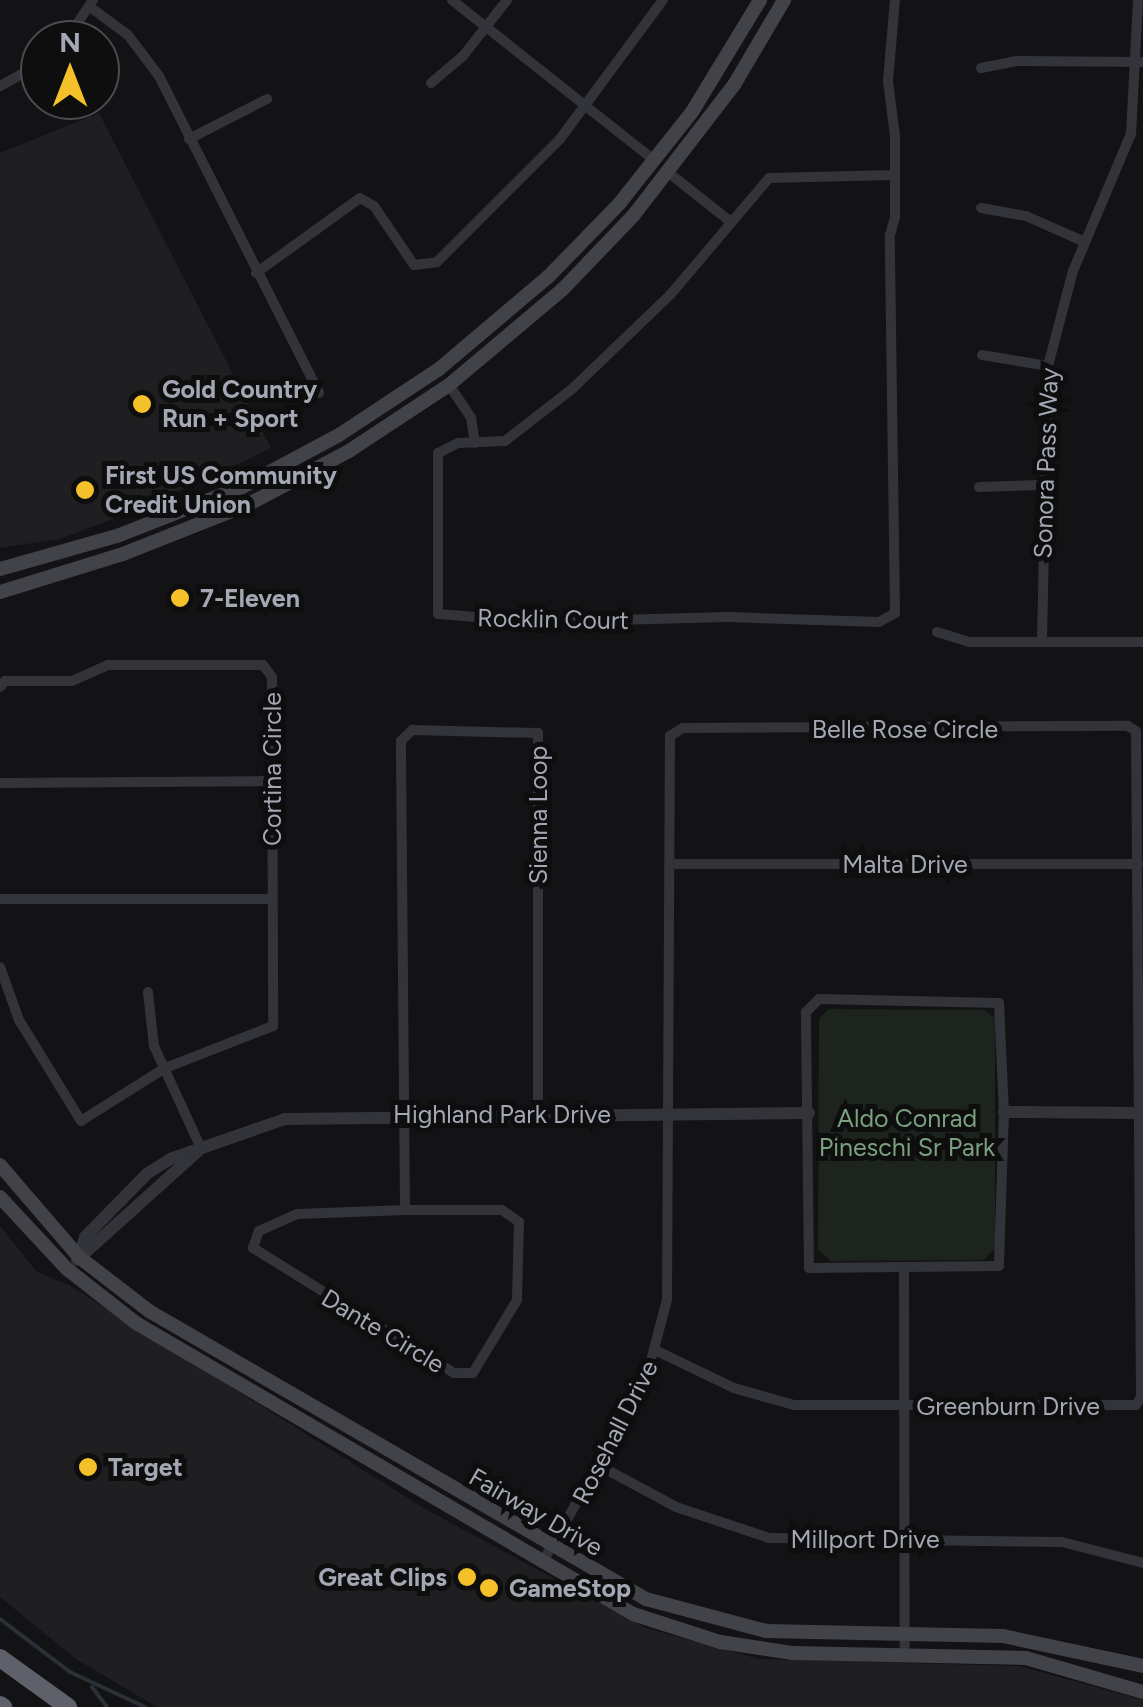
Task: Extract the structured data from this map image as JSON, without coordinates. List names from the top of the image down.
{
  "streets": {
    "main road": ["Fairway Drive"],
    "street": [
      "Sonora Pass Way",
      "Rocklin Court",
      "Belle Rose Circle",
      "Cortina Circle",
      "Sienna Loop",
      "Malta Drive",
      "Highland Park Drive",
      "Dante Circle",
      "Greenburn Drive",
      "Rosehall Drive",
      "Millport Drive"
    ]
  },
  "crossings": [
    ["Belle Rose Circle", "Malta Drive"],
    ["Belle Rose Circle", "Highland Park Drive"],
    ["Belle Rose Circle", "Greenburn Drive"],
    ["Belle Rose Circle", "Rosehall Drive"],
    ["Sienna Loop", "Highland Park Drive"],
    ["Highland Park Drive", "Rosehall Drive"],
    ["Highland Park Drive", "Fairway Drive"],
    ["Greenburn Drive", "Rosehall Drive"],
    ["Rosehall Drive", "Fairway Drive"],
    ["Rosehall Drive", "Millport Drive"]
  ],
  "parks": ["Aldo Conrad Pineschi Sr Park"],
  "places": [
    "Gold Country Run + Sport",
    "First US Community Credit Union",
    "7-Eleven",
    "Target",
    "Great Clips",
    "GameStop"
  ],
  "north": "top"
}
